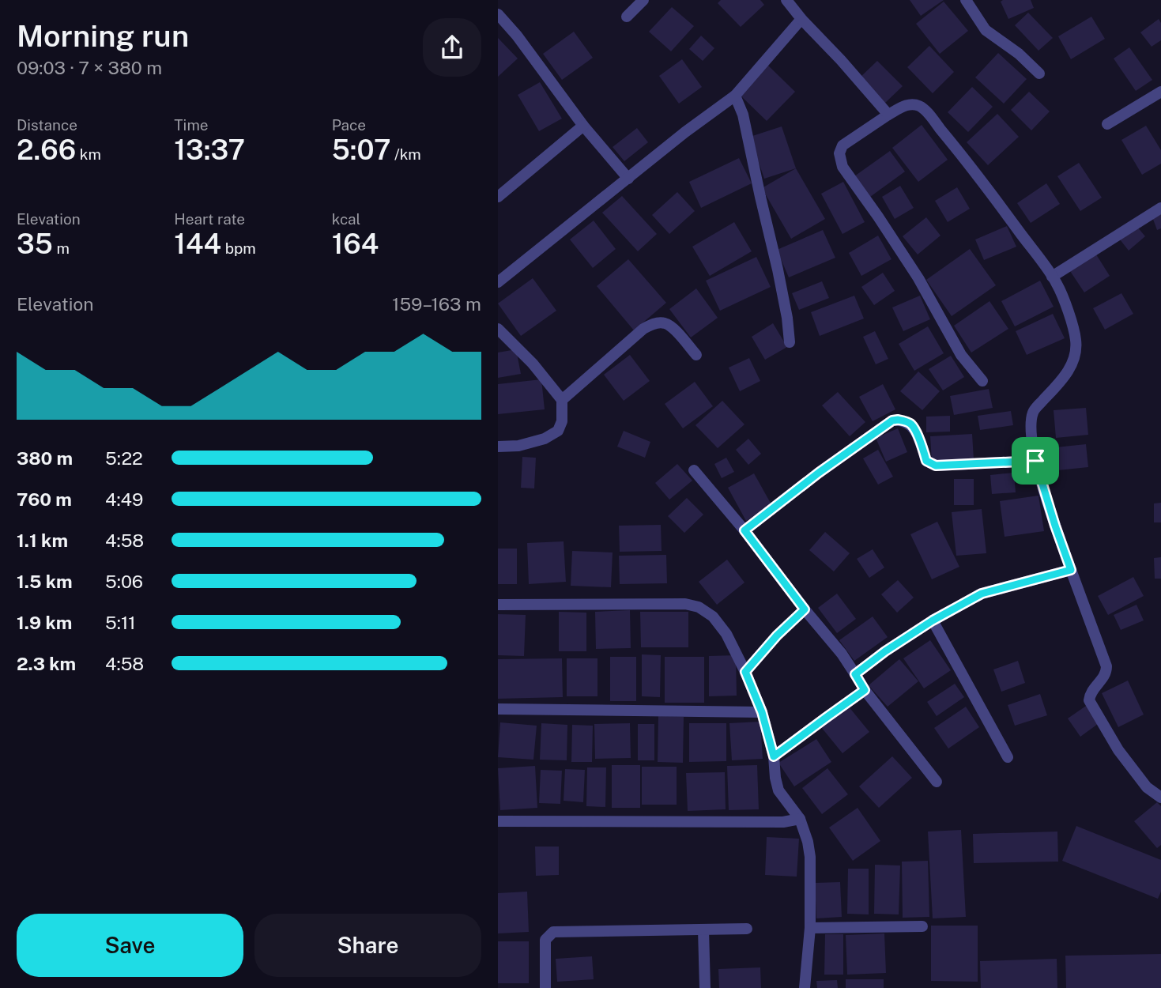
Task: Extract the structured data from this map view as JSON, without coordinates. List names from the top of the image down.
{
  "page": {
    "heading": ["Morning run", "09:03 · 7 × 380 m"],
    "stats": [
      ["Distance", "2.66 km"],
      ["Time", "13:37"],
      ["Pace", "5:07 /km"],
      ["Elevation", "35 m"],
      ["Heart rate", "144 bpm"],
      ["kcal", "164"]
    ],
    "chart": ["Elevation", "159–163 m"],
    "list": [
      {
        "name": "380 m",
        "note": "5:22"
      },
      {
        "name": "760 m",
        "note": "4:49"
      },
      {
        "name": "1.1 km",
        "note": "4:58"
      },
      {
        "name": "1.5 km",
        "note": "5:06"
      },
      {
        "name": "1.9 km",
        "note": "5:11"
      },
      {
        "name": "2.3 km",
        "note": "4:58"
      }
    ],
    "buttons": ["Save", "Share"]
  }
}
